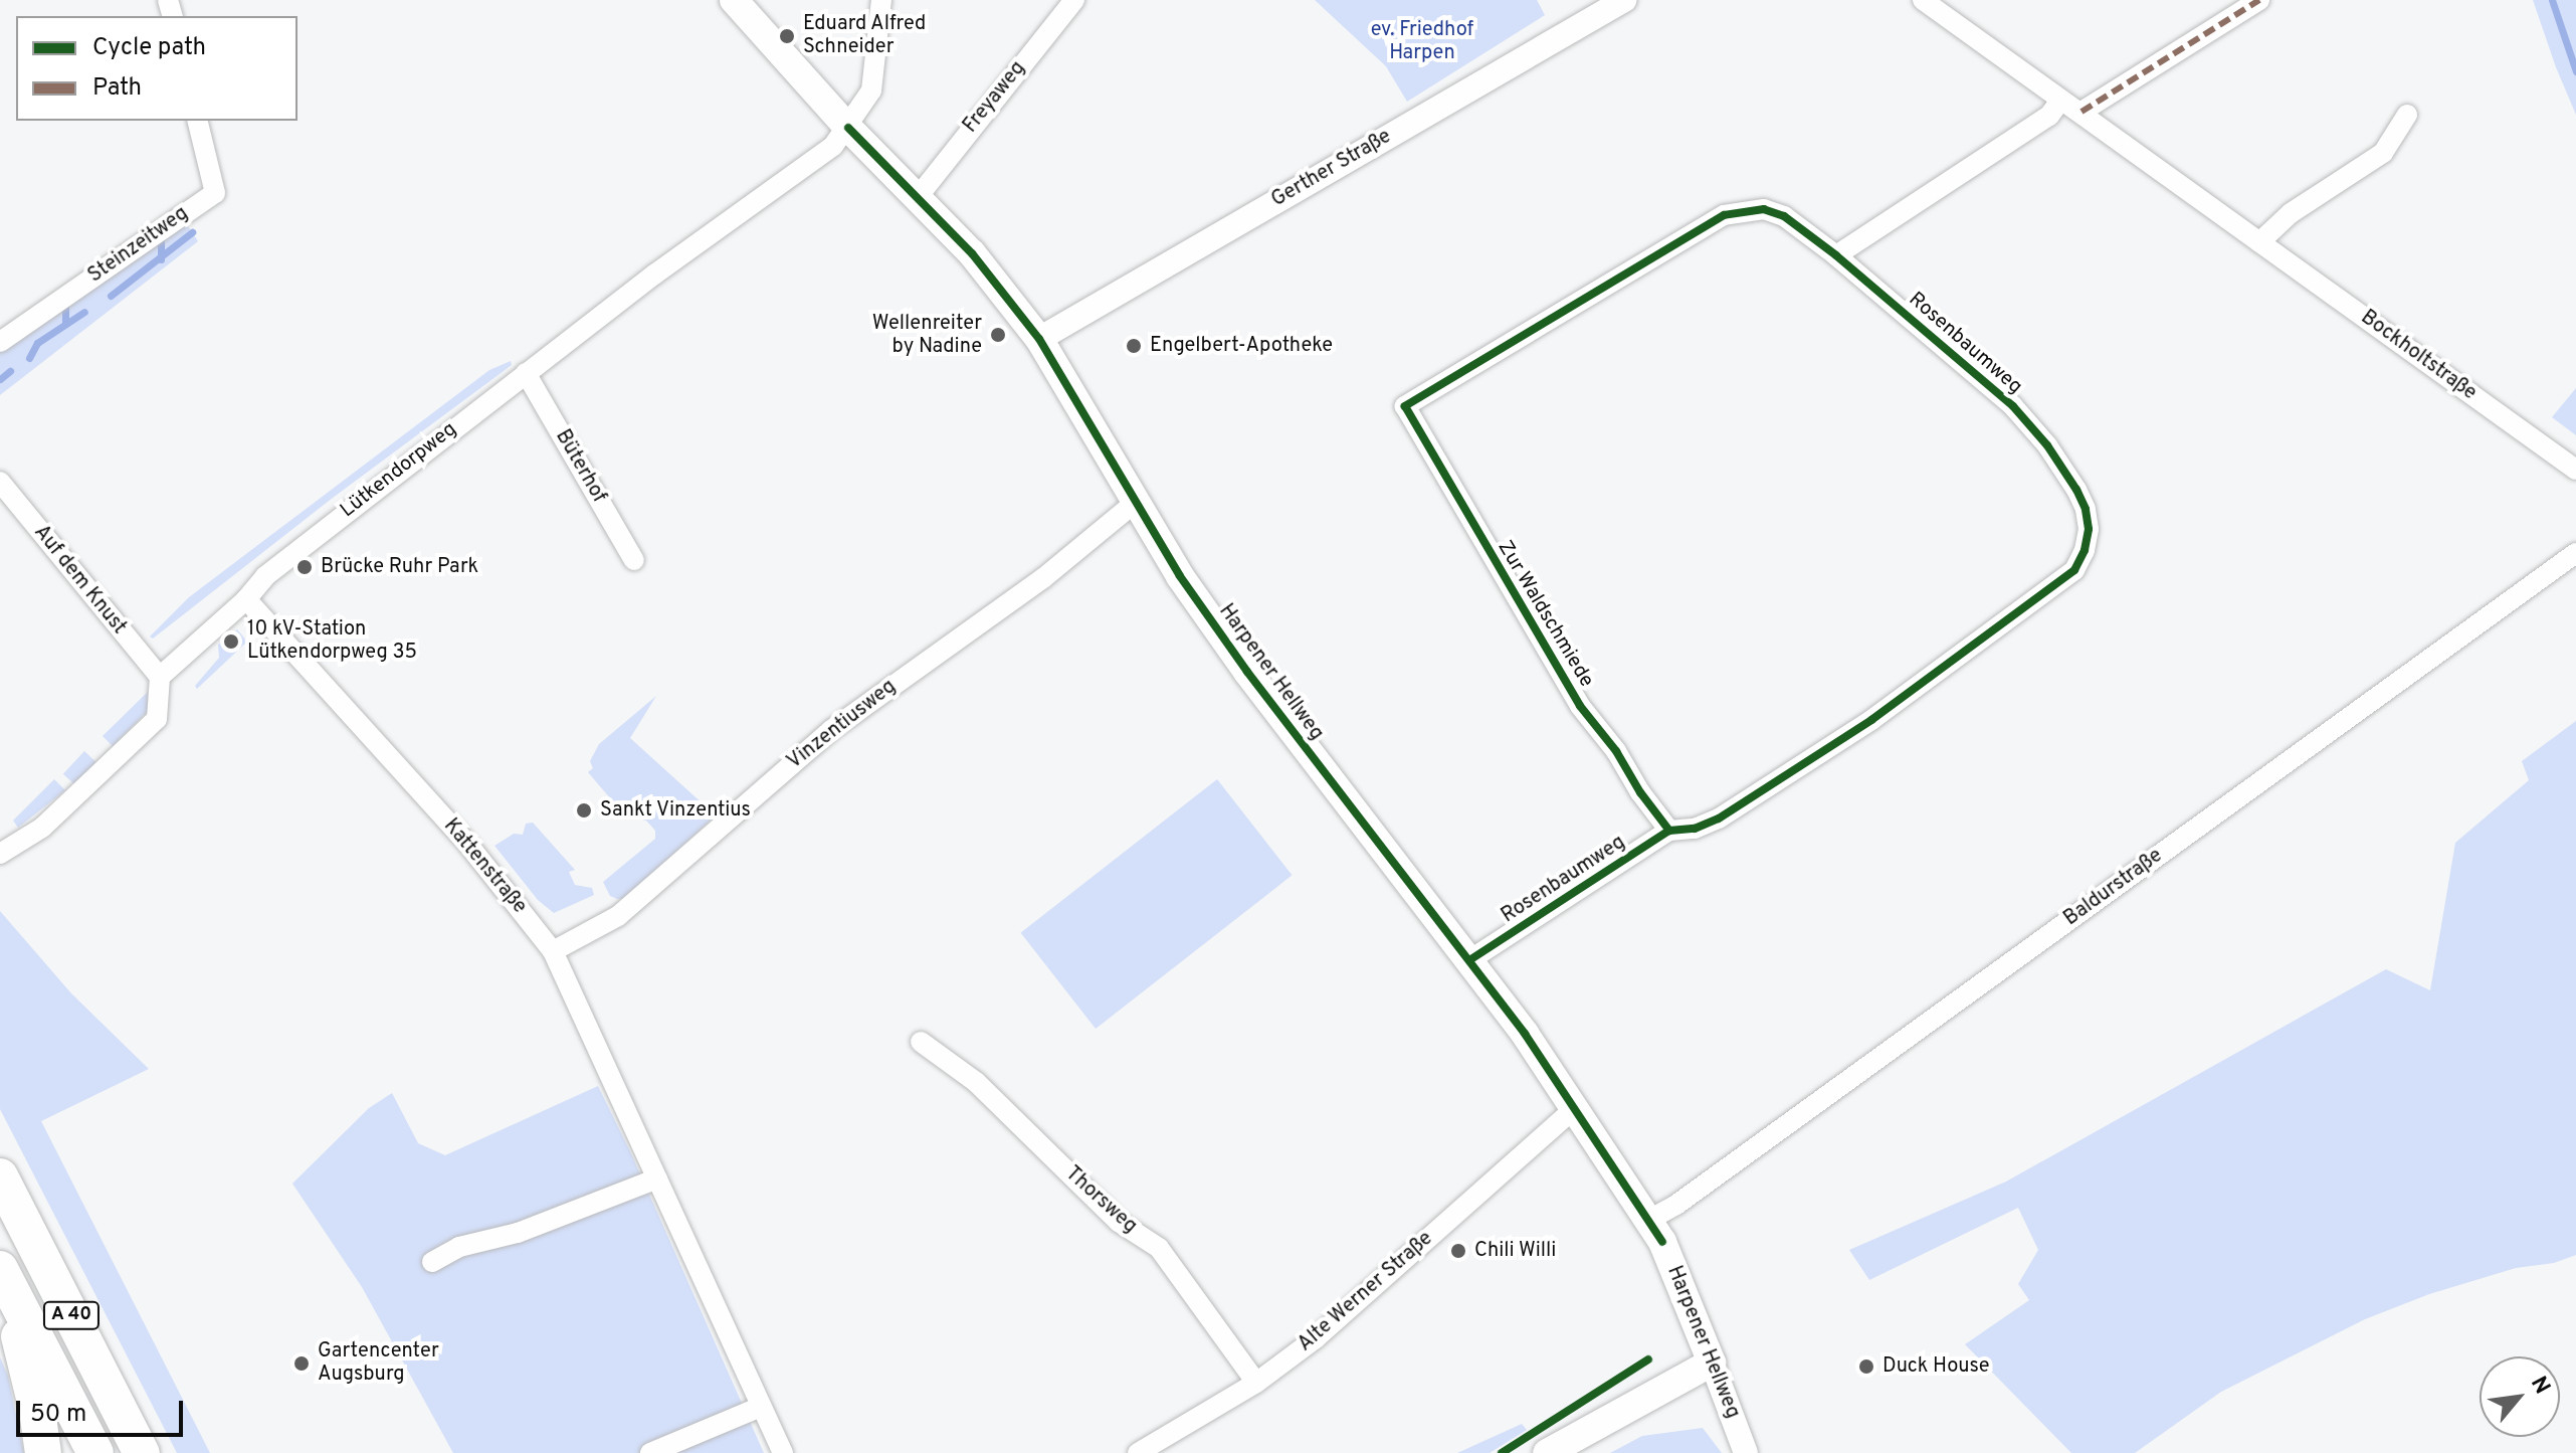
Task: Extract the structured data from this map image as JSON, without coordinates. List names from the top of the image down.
{
  "streets": {
    "highway": ["A 40"],
    "main road": ["Harpener Hellweg"],
    "street": [
      "Freyaweg",
      "Gerther Straße",
      "Steinzeitweg",
      "Rosenbaumweg",
      "Bockholtstraße",
      "Büterhof",
      "Lütkendorpweg",
      "Auf dem Knust",
      "Zur Waldschmiede",
      "Vinzentiusweg",
      "Kattenstraße",
      "Baldurstraße",
      "Thorsweg",
      "Alte Werner Straße"
    ]
  },
  "crossings": [
    ["Freyaweg", "Harpener Hellweg"],
    ["Gerther Straße", "Harpener Hellweg"],
    ["Rosenbaumweg", "Zur Waldschmiede"],
    ["Rosenbaumweg", "Harpener Hellweg"],
    ["Büterhof", "Lütkendorpweg"],
    ["Lütkendorpweg", "Auf dem Knust"],
    ["Lütkendorpweg", "Harpener Hellweg"],
    ["Lütkendorpweg", "Kattenstraße"],
    ["Harpener Hellweg", "Vinzentiusweg"],
    ["Harpener Hellweg", "Baldurstraße"],
    ["Harpener Hellweg", "Alte Werner Straße"],
    ["Vinzentiusweg", "Kattenstraße"],
    ["Thorsweg", "Alte Werner Straße"]
  ],
  "parks": ["ev. Friedhof Harpen"],
  "places": [
    "Eduard Alfred Schneider",
    "Wellenreiter by Nadine",
    "Engelbert-Apotheke",
    "Brücke Ruhr Park",
    "10 kV-Station Lütkendorpweg 35",
    "Sankt Vinzentius",
    "Chili Willi",
    "Gartencenter Augsburg",
    "Duck House"
  ],
  "legend": ["Cycle path", "Path"],
  "scale_bar": "50 m",
  "north": "top right"
}
